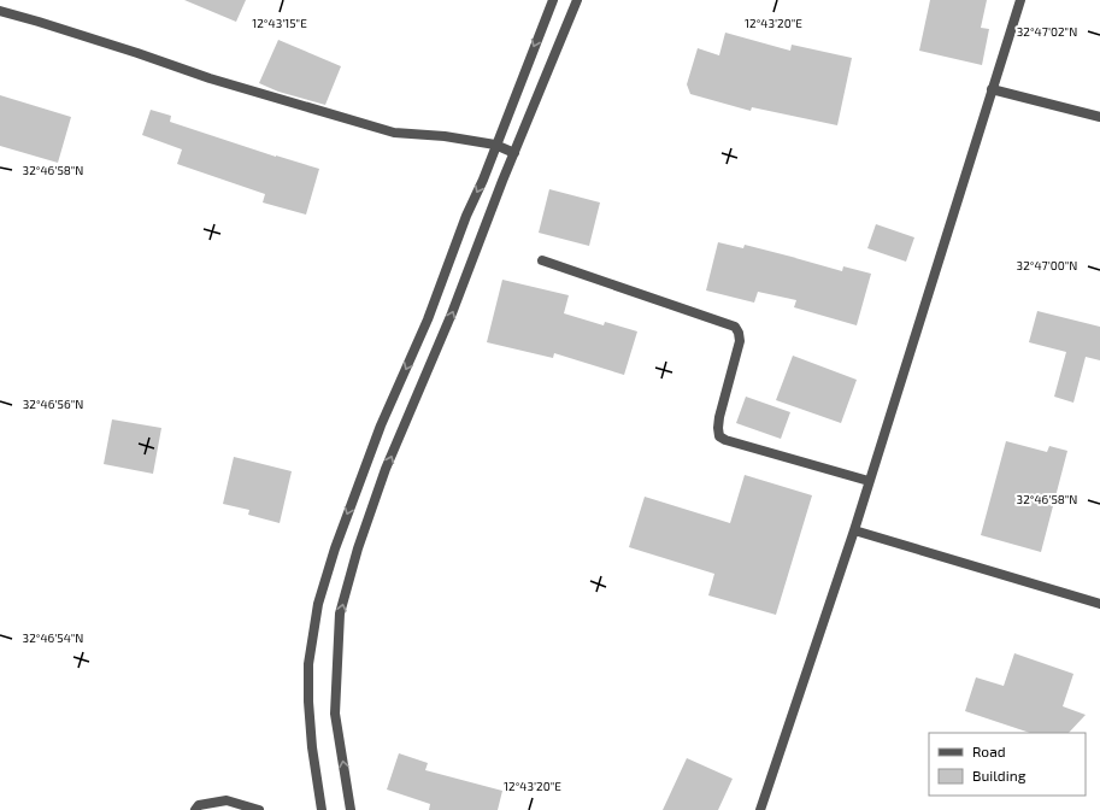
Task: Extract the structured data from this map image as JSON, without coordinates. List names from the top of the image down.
{
  "legend": ["Road", "Building"],
  "coordinates": [
    "12°43'15\"E",
    "12°43'20\"E",
    "32°47'02\"N",
    "32°46'58\"N",
    "32°47'00\"N",
    "32°46'56\"N",
    "32°46'54\"N"
  ]
}
